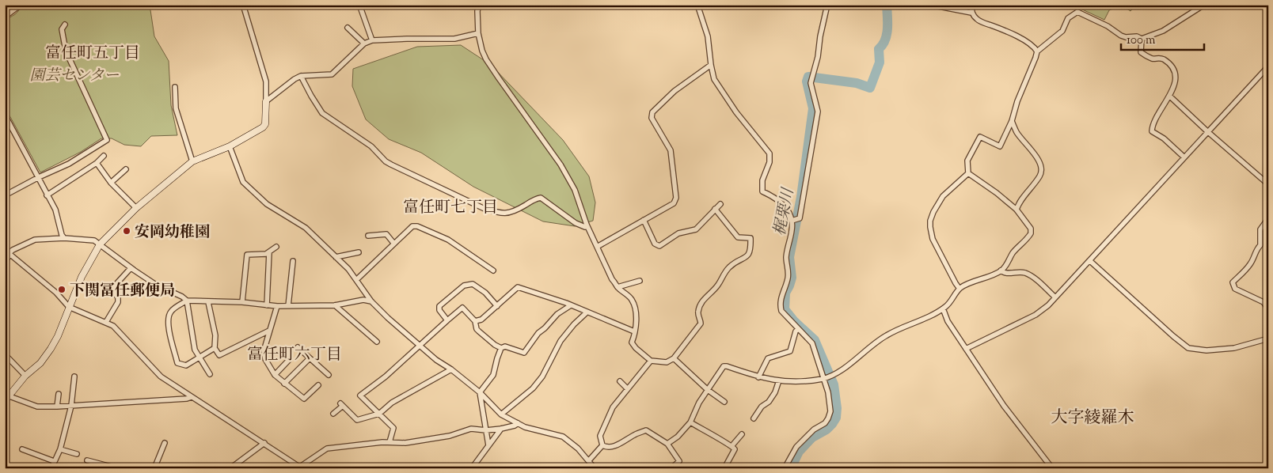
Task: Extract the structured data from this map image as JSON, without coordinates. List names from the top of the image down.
{
  "districts": [
    "富任町五丁目",
    "富任町七丁目",
    "富任町六丁目",
    "大字綾羅木"
  ],
  "water": ["梶栗川"],
  "parks": ["園芸センター"],
  "places": ["安岡幼稚園", "下関冨任郵便局"],
  "scale_bar": "100 m"
}
